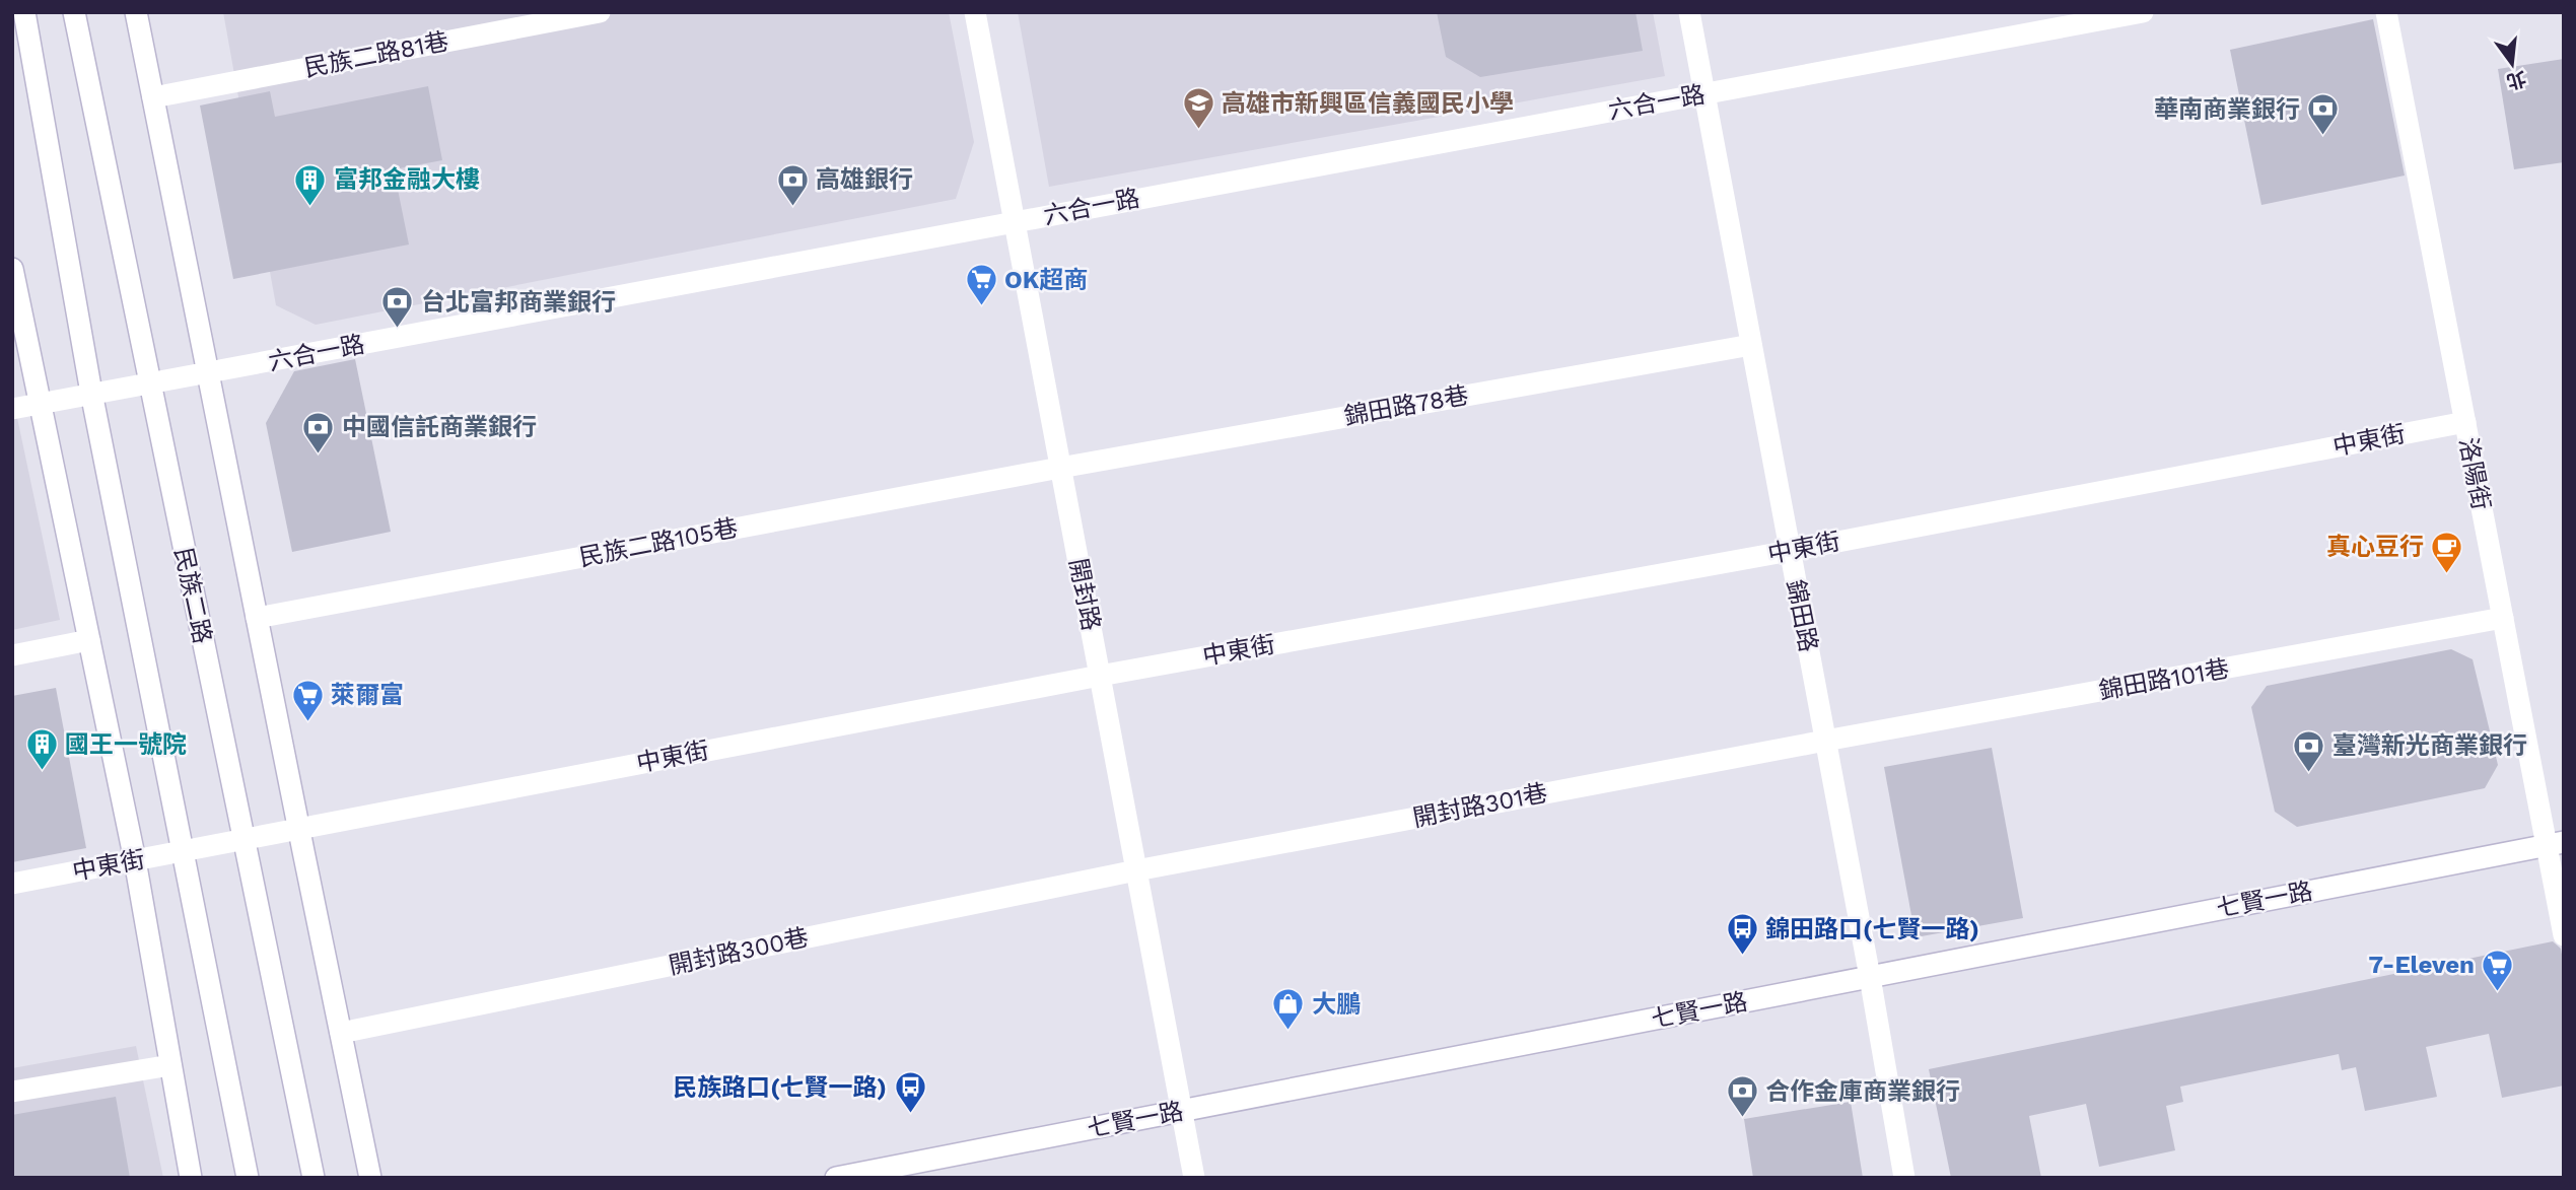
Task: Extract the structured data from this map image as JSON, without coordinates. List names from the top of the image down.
{
  "streets": {
    "street": [
      "民族二路81巷",
      "六合一路",
      "錦田路78巷",
      "中東街",
      "洛陽街",
      "民族二路105巷",
      "開封路",
      "民族二路",
      "錦田路",
      "錦田路101巷",
      "開封路301巷",
      "七賢一路",
      "開封路300巷"
    ]
  },
  "crossings": [
    ["六合一路", "開封路"],
    ["六合一路", "民族二路"],
    ["六合一路", "錦田路"],
    ["錦田路78巷", "民族二路105巷"],
    ["錦田路78巷", "開封路"],
    ["錦田路78巷", "錦田路"],
    ["中東街", "洛陽街"],
    ["中東街", "開封路"],
    ["中東街", "民族二路"],
    ["中東街", "錦田路"],
    ["洛陽街", "錦田路101巷"],
    ["洛陽街", "七賢一路"],
    ["民族二路105巷", "開封路"],
    ["開封路", "開封路301巷"],
    ["開封路", "七賢一路"],
    ["開封路", "開封路300巷"],
    ["錦田路", "錦田路101巷"],
    ["錦田路", "開封路301巷"],
    ["錦田路", "七賢一路"],
    ["錦田路101巷", "開封路301巷"],
    ["開封路301巷", "開封路300巷"]
  ],
  "places": {
    "school or university": ["高雄市新興區信義國民小學"],
    "bank": [
      "華南商業銀行",
      "高雄銀行",
      "台北富邦商業銀行",
      "中國信託商業銀行",
      "臺灣新光商業銀行",
      "合作金庫商業銀行"
    ],
    "building": ["富邦金融大樓", "國王一號院"],
    "supermarket": ["OK超商", "萊爾富", "7-Eleven"],
    "cafe": ["真心豆行"],
    "bus stop": ["錦田路口(七賢一路)", "民族路口(七賢一路)"],
    "shop": ["大鵬"]
  },
  "north": "bottom"
}
